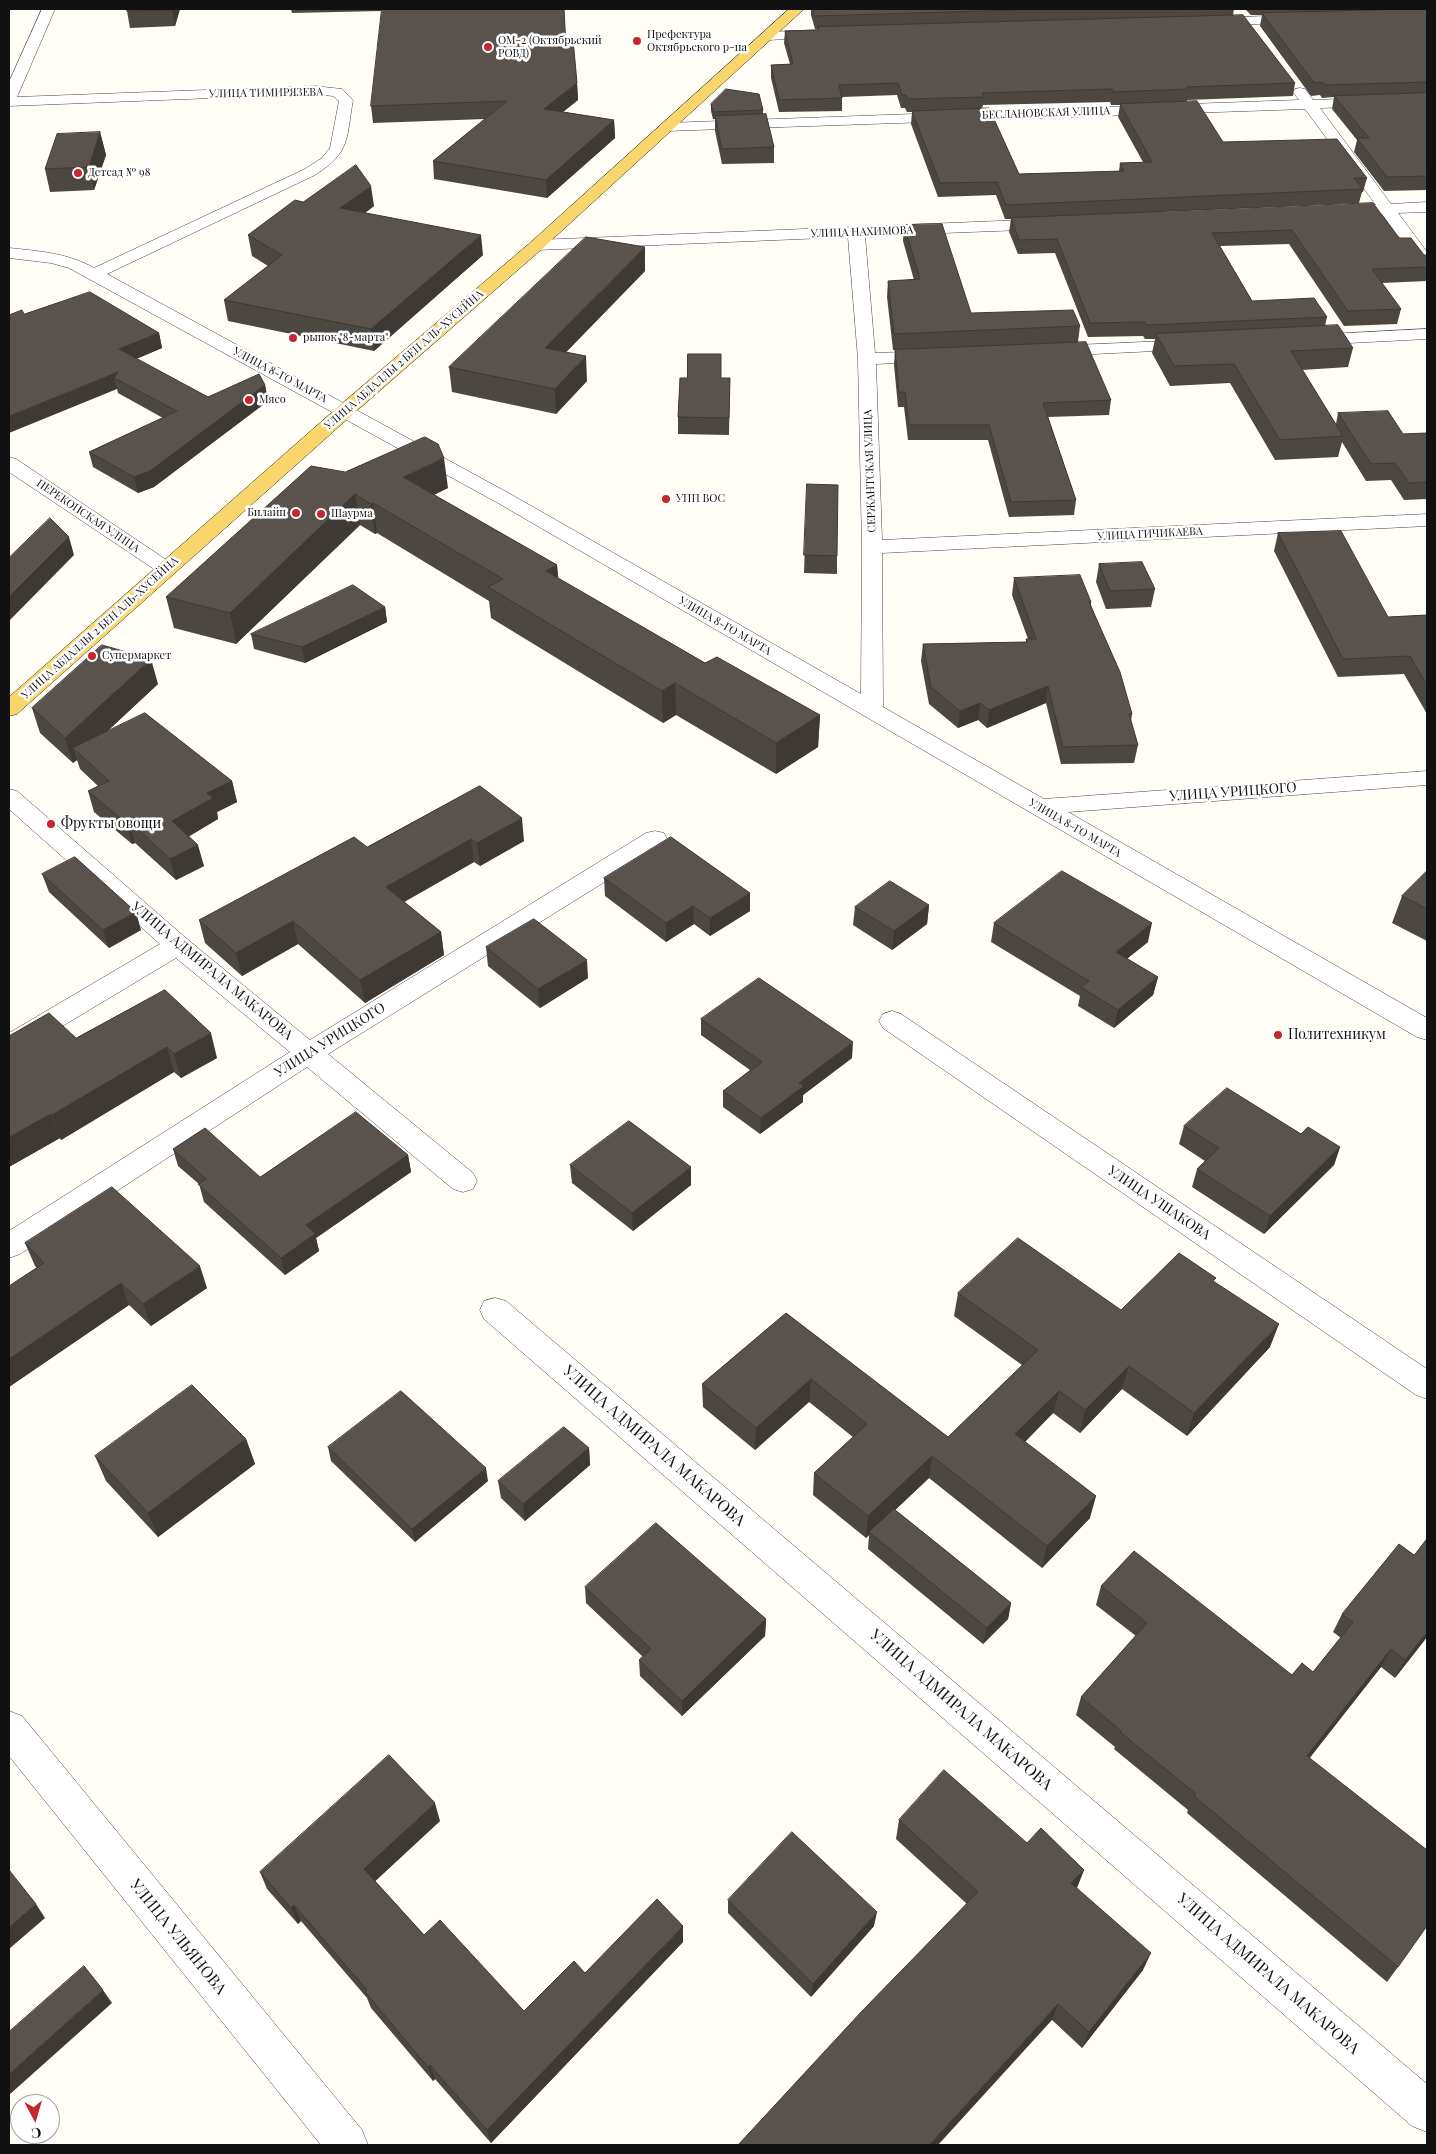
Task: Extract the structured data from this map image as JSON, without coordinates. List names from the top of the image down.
{
  "streets": {
    "main road": ["УЛИЦА АБДАЛЛЫ 2 БЕН АЛЬ-ХУСЕЙНА"],
    "street": [
      "УЛИЦА ТИМИРЯЗЕВА",
      "БЕСЛАНОВСКАЯ УЛИЦА",
      "УЛИЦА НАХИМОВА",
      "УЛИЦА 8-ГО МАРТА",
      "СЕРЖАНТСКАЯ УЛИЦА",
      "ПЕРЕКОПСКАЯ УЛИЦА",
      "УЛИЦА ГИЧИКАЕВА",
      "УЛИЦА УРИЦКОГО",
      "УЛИЦА АДМИРАЛА МАКАРОВА",
      "УЛИЦА УШАКОВА",
      "УЛИЦА УЛЬЯНОВА"
    ]
  },
  "crossings": [
    ["УЛИЦА ТИМИРЯЗЕВА", "УЛИЦА 8-ГО МАРТА"],
    ["БЕСЛАНОВСКАЯ УЛИЦА", "УЛИЦА АБДАЛЛЫ 2 БЕН АЛЬ-ХУСЕЙНА"],
    ["УЛИЦА НАХИМОВА", "УЛИЦА АБДАЛЛЫ 2 БЕН АЛЬ-ХУСЕЙНА"],
    ["УЛИЦА НАХИМОВА", "СЕРЖАНТСКАЯ УЛИЦА"],
    ["УЛИЦА АБДАЛЛЫ 2 БЕН АЛЬ-ХУСЕЙНА", "УЛИЦА 8-ГО МАРТА"],
    ["УЛИЦА АБДАЛЛЫ 2 БЕН АЛЬ-ХУСЕЙНА", "ПЕРЕКОПСКАЯ УЛИЦА"],
    ["УЛИЦА 8-ГО МАРТА", "СЕРЖАНТСКАЯ УЛИЦА"],
    ["УЛИЦА 8-ГО МАРТА", "УЛИЦА УРИЦКОГО"],
    ["СЕРЖАНТСКАЯ УЛИЦА", "УЛИЦА ГИЧИКАЕВА"],
    ["УЛИЦА УРИЦКОГО", "УЛИЦА АДМИРАЛА МАКАРОВА"]
  ],
  "places": [
    "Префектура Октябрьского р-на",
    "ОМ-2 (Октябрьский РОВД)",
    "Детсад № 98",
    "рынок \"8-марта\"",
    "Мясо",
    "УПП ВОС",
    "Билайн",
    "Шаурма",
    "Супермаркет",
    "Фрукты овощи",
    "Политехникум"
  ],
  "north": "bottom"
}
